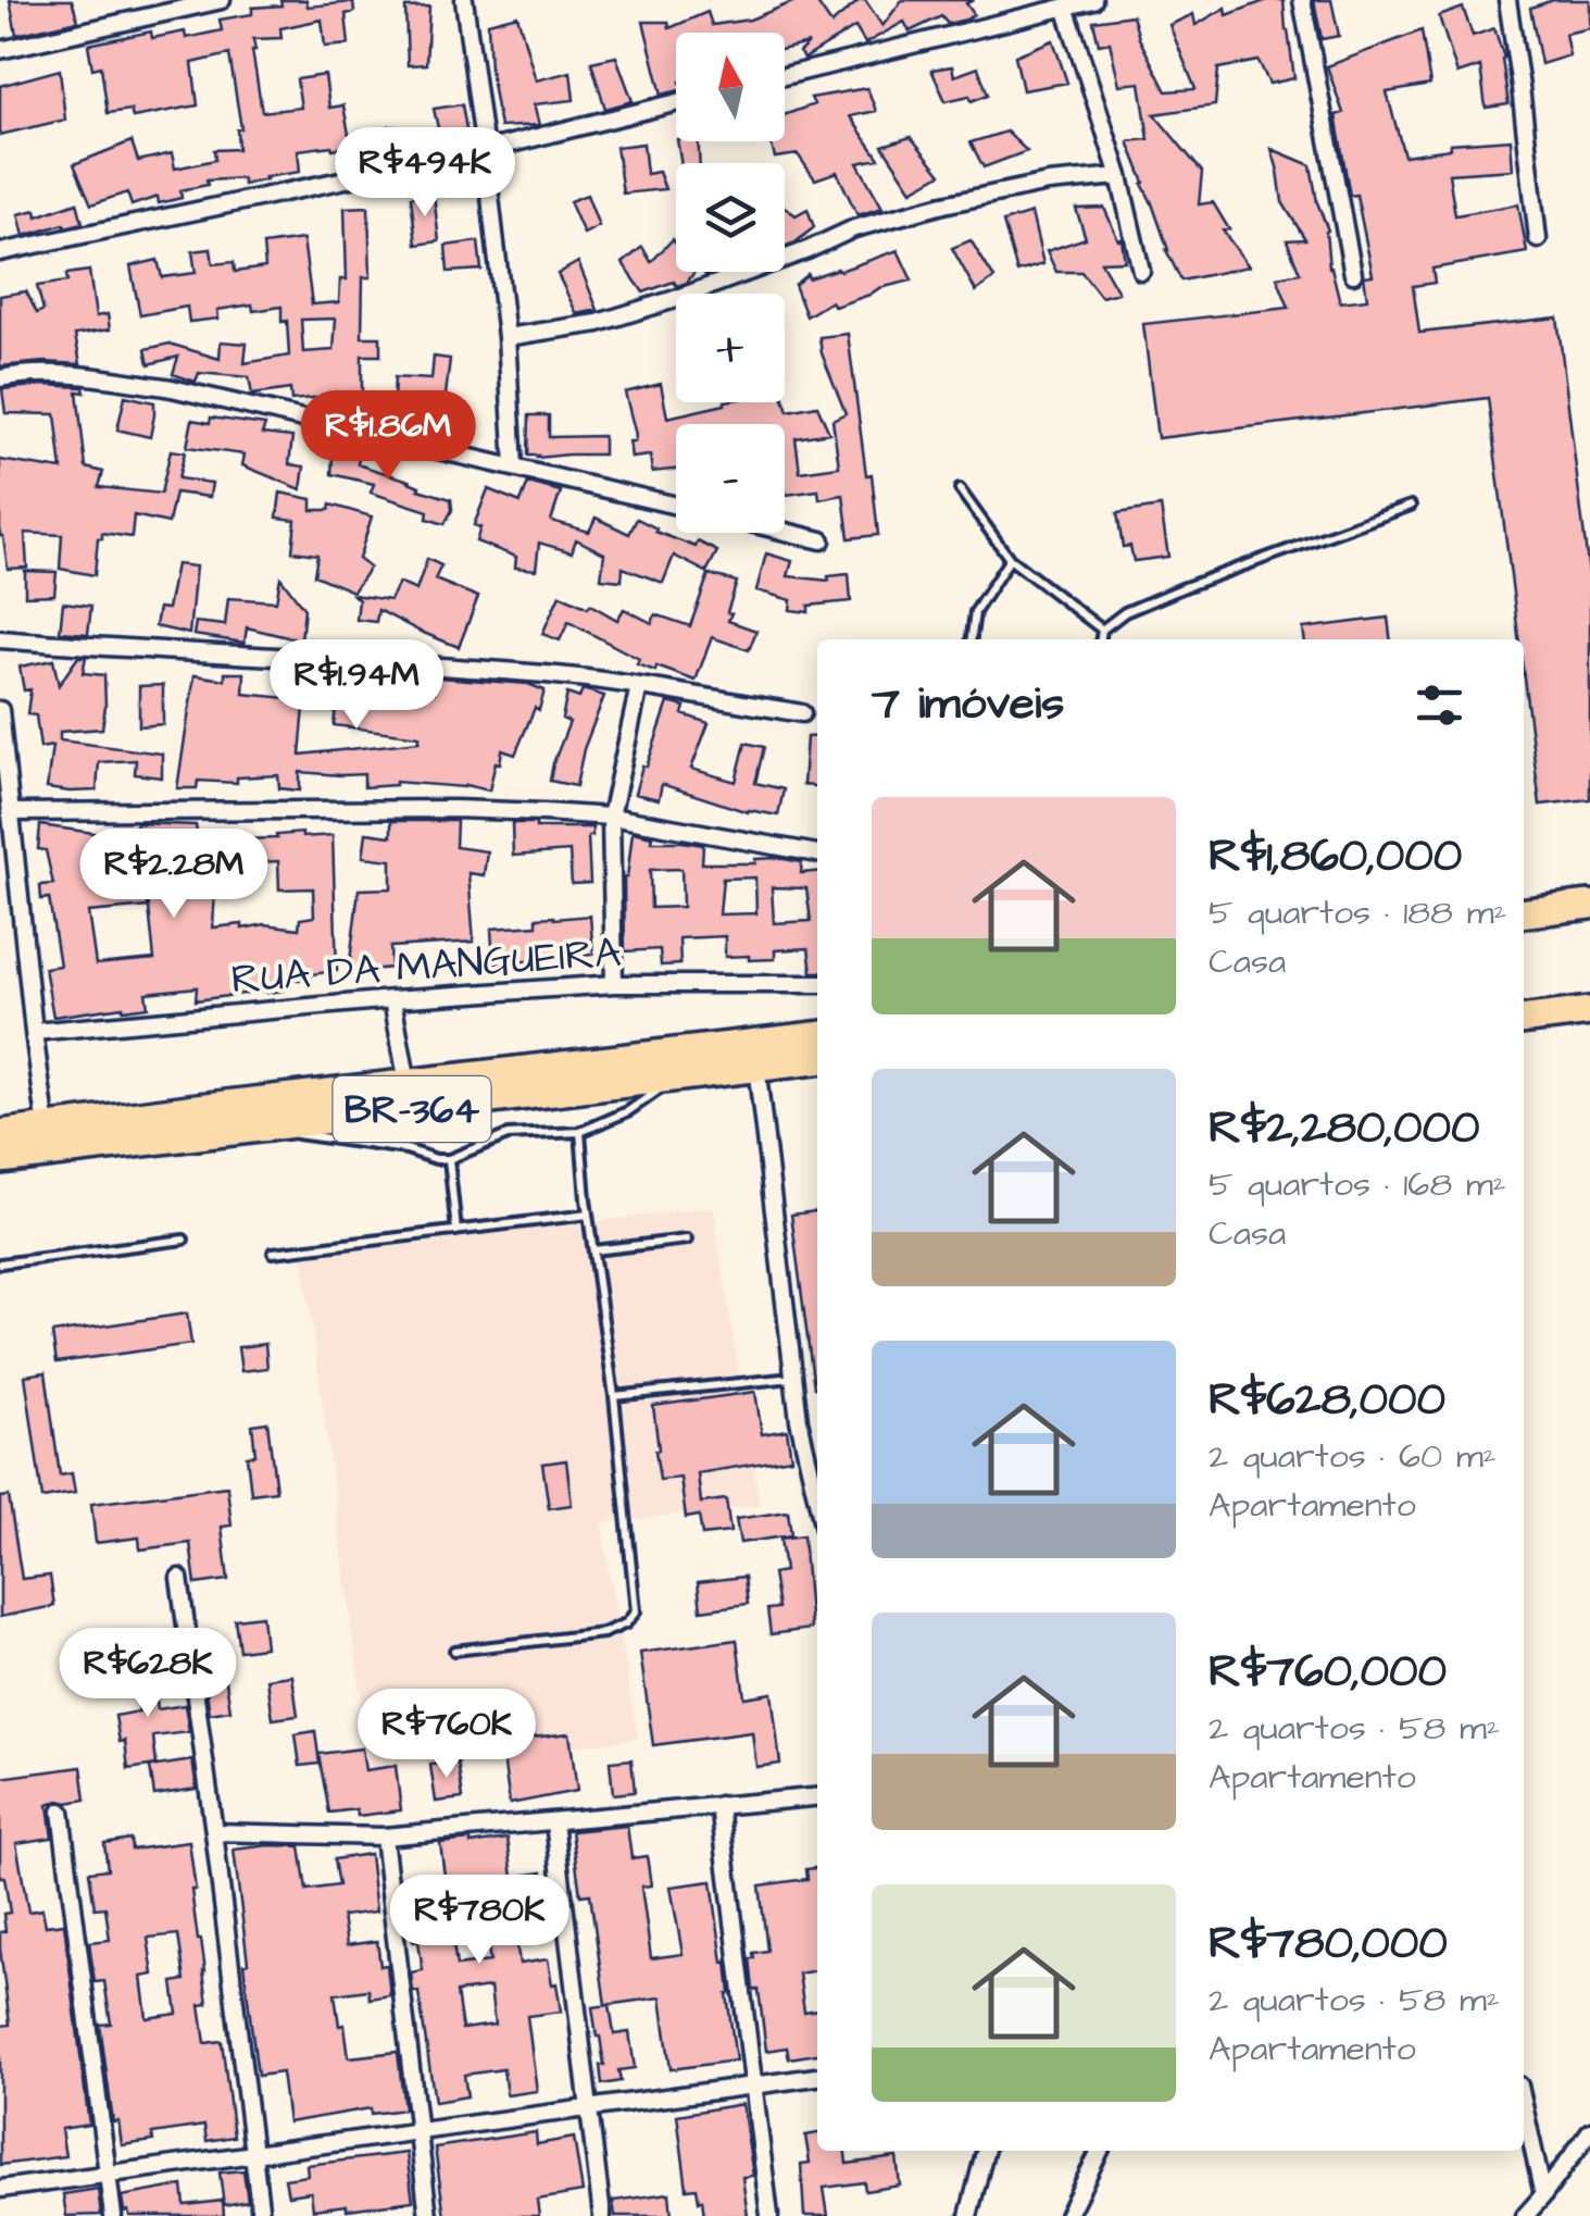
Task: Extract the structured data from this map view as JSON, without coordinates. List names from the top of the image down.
{
  "streets": {
    "highway": ["BR-364"],
    "street": ["RUA DA MANGUEIRA"]
  },
  "north": "top",
  "page": {
    "map_buttons": ["+", "−"],
    "price": [
      "R$494K",
      "R$1.86M",
      "R$1.94M",
      "R$2.28M",
      "R$628K",
      "R$760K",
      "R$780K"
    ],
    "heading": "7 imóveis",
    "list": [
      {
        "name": "R$1,860,000",
        "note": "5 quartos · 188 m² · Casa"
      },
      {
        "name": "R$2,280,000",
        "note": "5 quartos · 168 m² · Casa"
      },
      {
        "name": "R$628,000",
        "note": "2 quartos · 60 m² · Apartamento"
      },
      {
        "name": "R$760,000",
        "note": "2 quartos · 58 m² · Apartamento"
      },
      {
        "name": "R$780,000",
        "note": "2 quartos · 58 m² · Apartamento"
      }
    ]
  }
}
